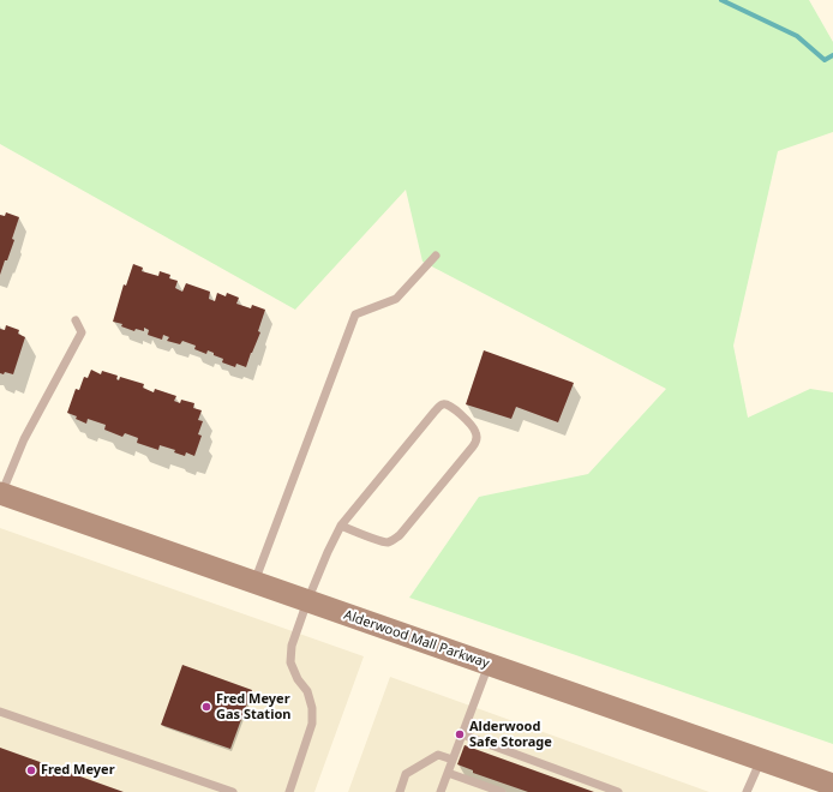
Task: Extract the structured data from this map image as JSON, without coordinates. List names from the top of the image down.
{
  "streets": {
    "main road": ["Alderwood Mall Parkway"]
  },
  "places": ["Fred Meyer Gas Station", "Alderwood Safe Storage", "Fred Meyer"]
}
